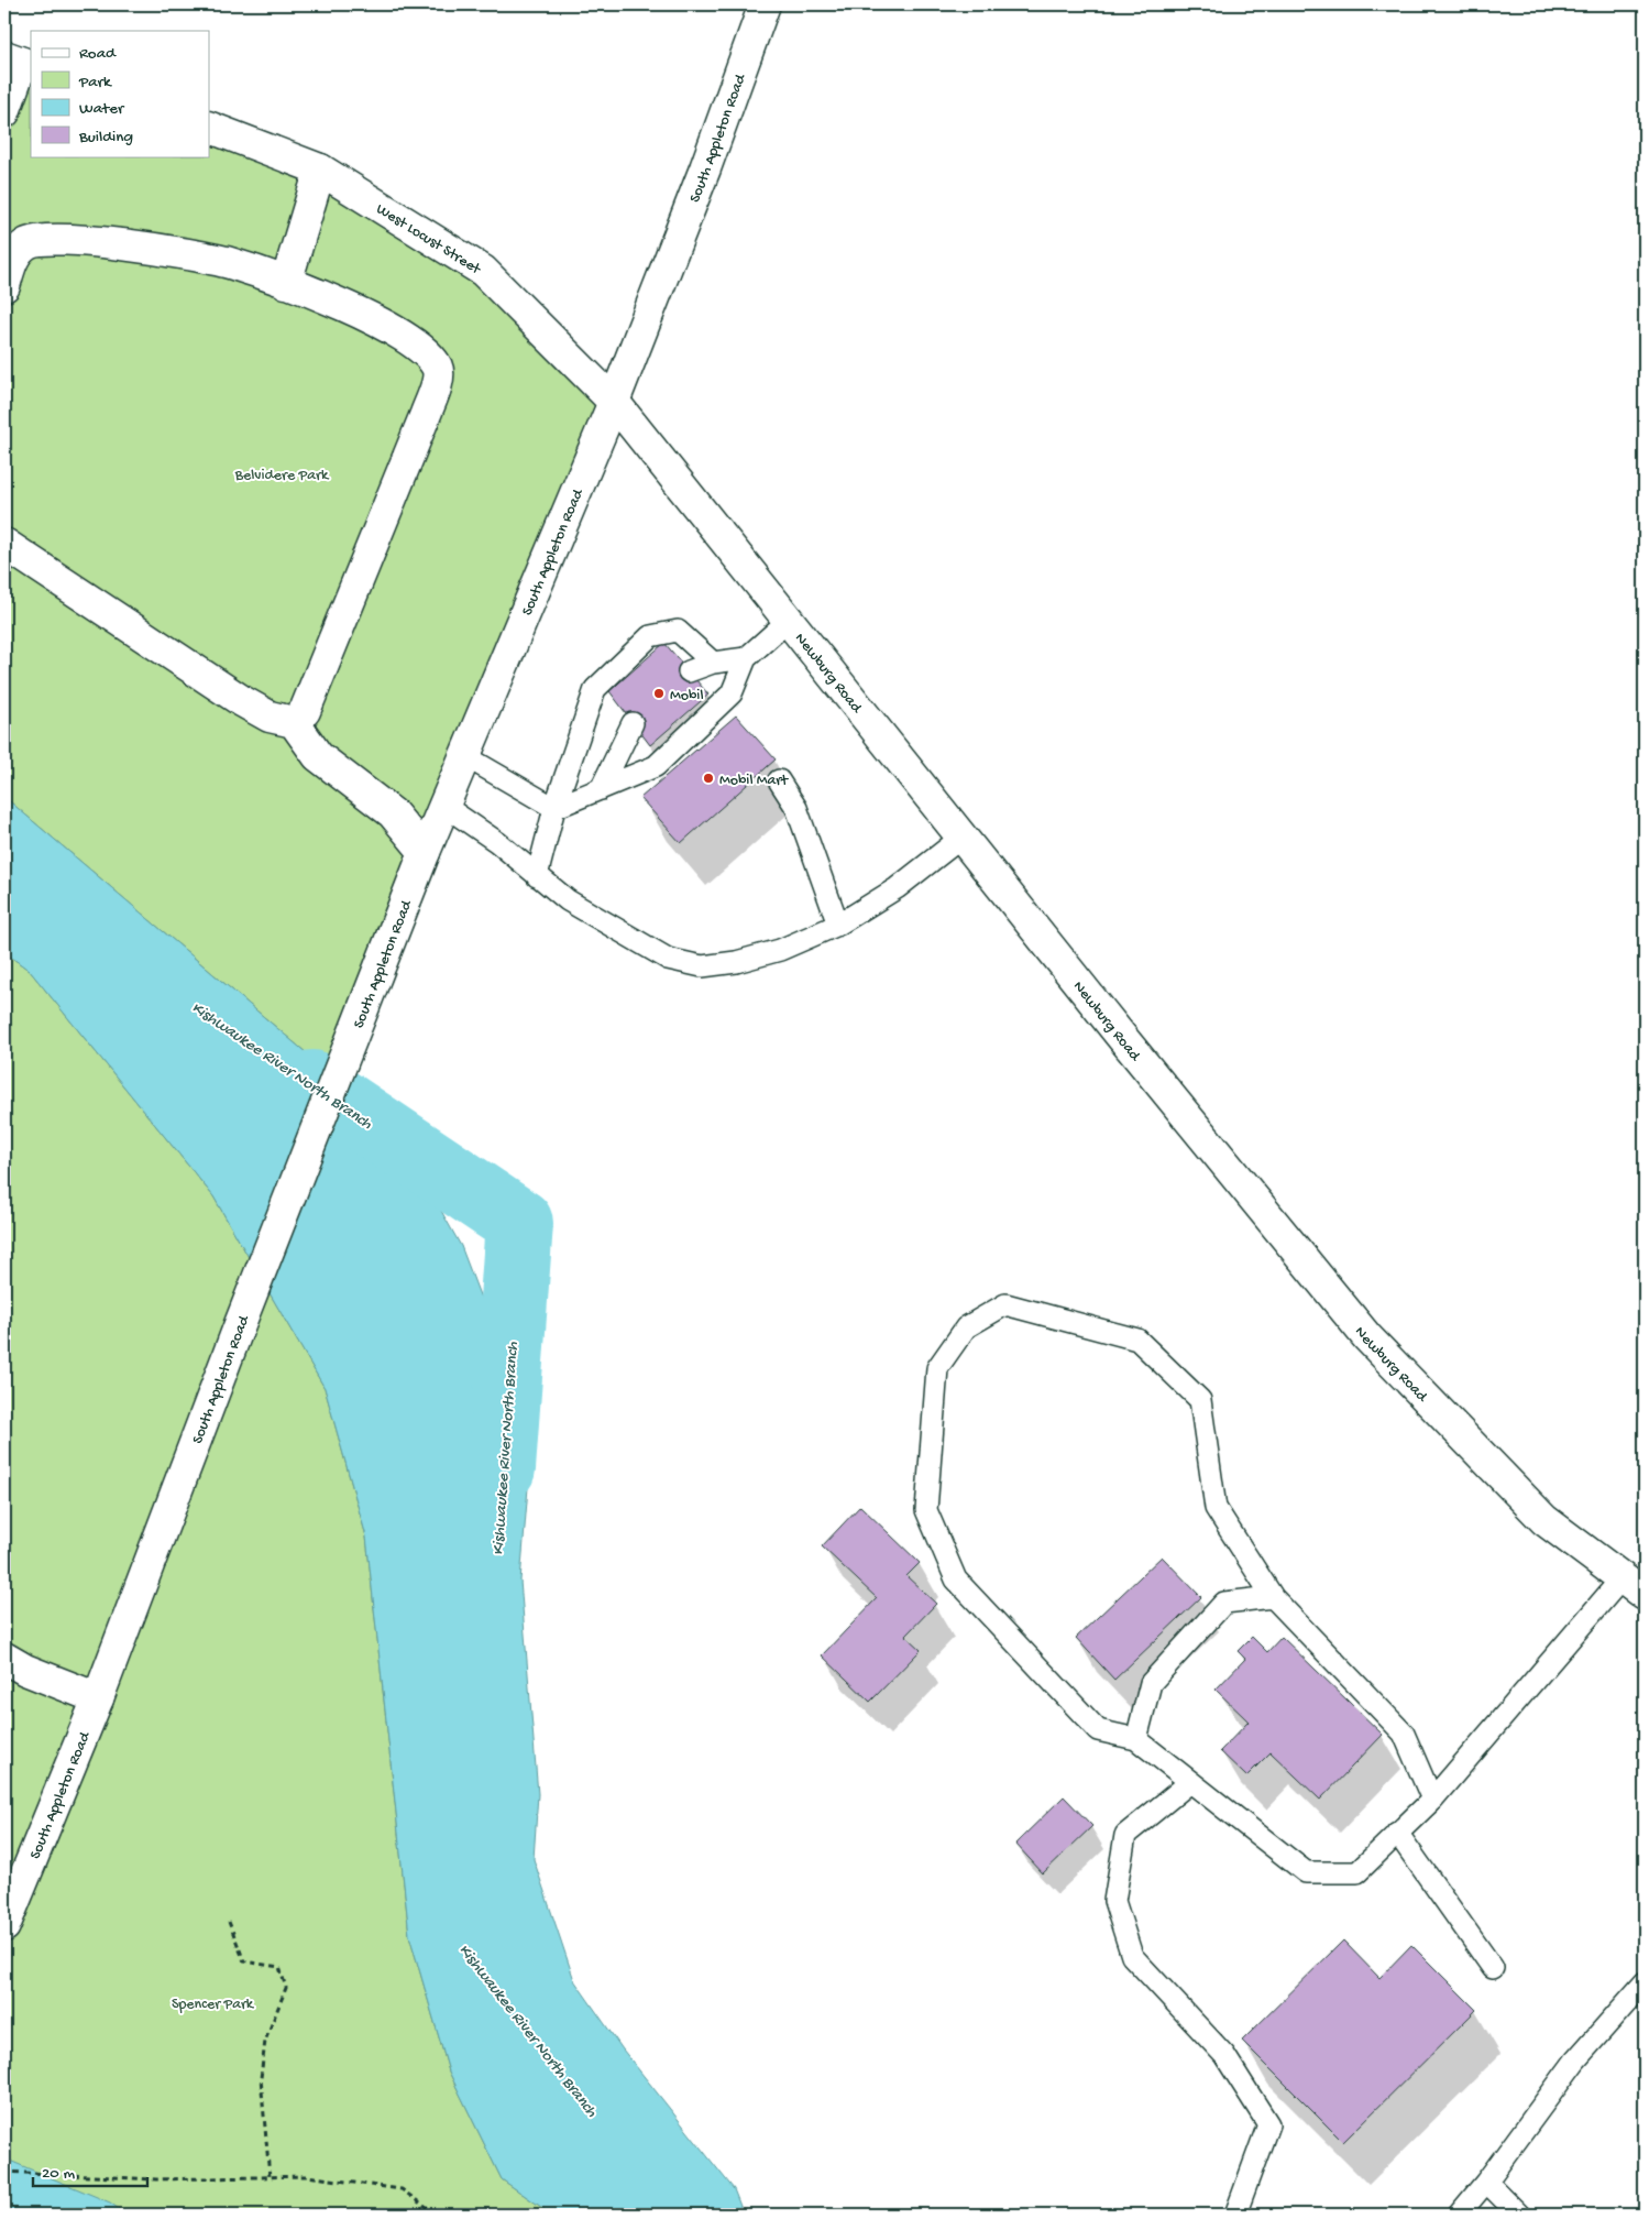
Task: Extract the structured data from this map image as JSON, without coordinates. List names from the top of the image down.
{
  "streets": {
    "main road": ["South Appleton Road", "West Locust Street", "Newburg Road"]
  },
  "crossings": [
    ["South Appleton Road", "West Locust Street"],
    ["South Appleton Road", "Newburg Road"],
    ["West Locust Street", "Newburg Road"]
  ],
  "water": ["Kishwaukee River North Branch"],
  "parks": ["Belvidere Park", "Spencer Park"],
  "places": ["Mobil", "Mobil Mart"],
  "legend": [
    "Road",
    "Park",
    "Water",
    "Building"
  ],
  "scale_bar": "20 m"
}
